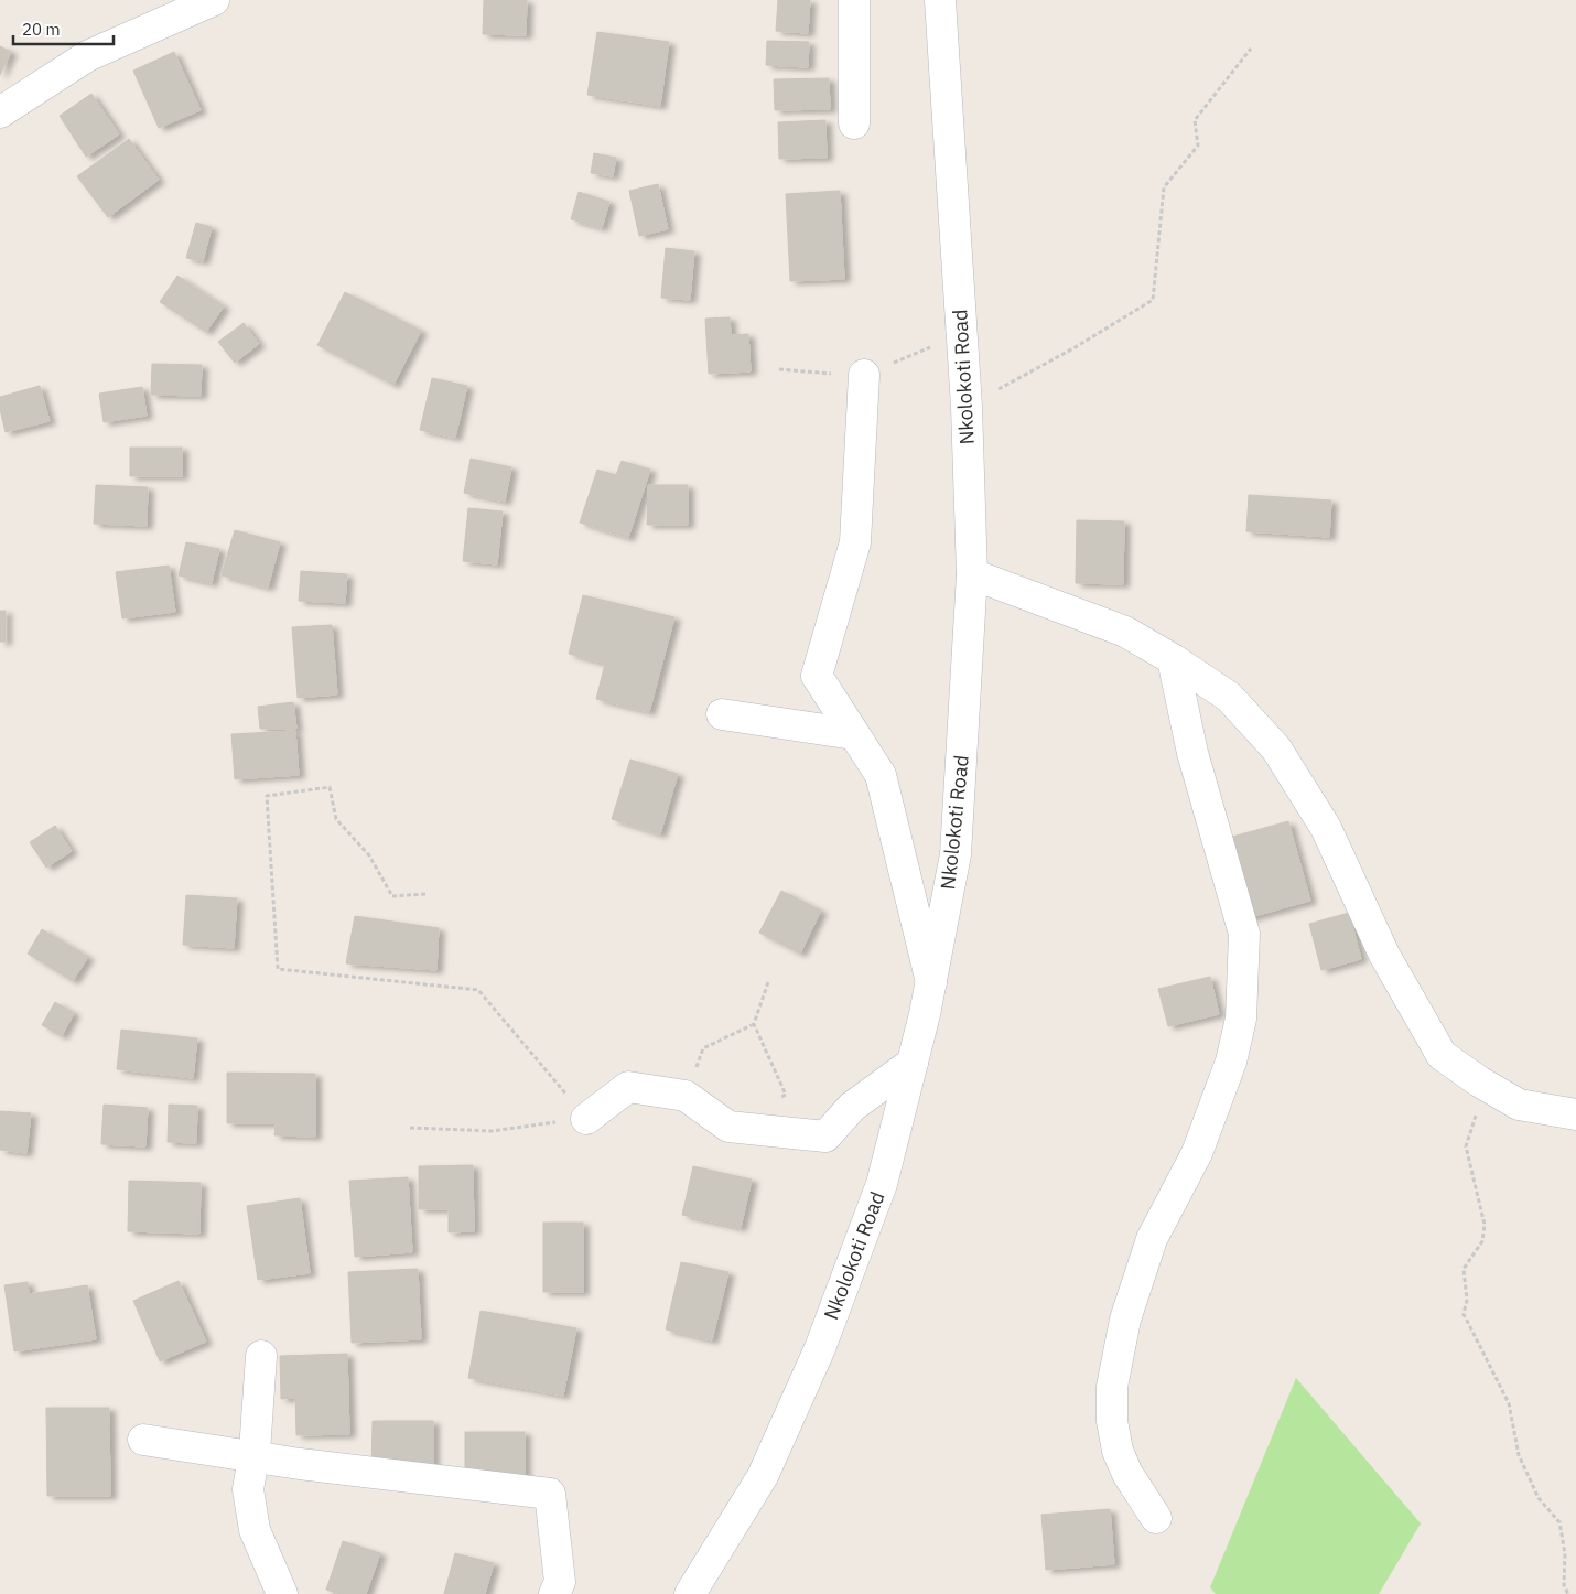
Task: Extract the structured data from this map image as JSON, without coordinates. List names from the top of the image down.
{
  "streets": {
    "street": ["Nkolokoti Road"]
  },
  "scale_bar": "20 m"
}
